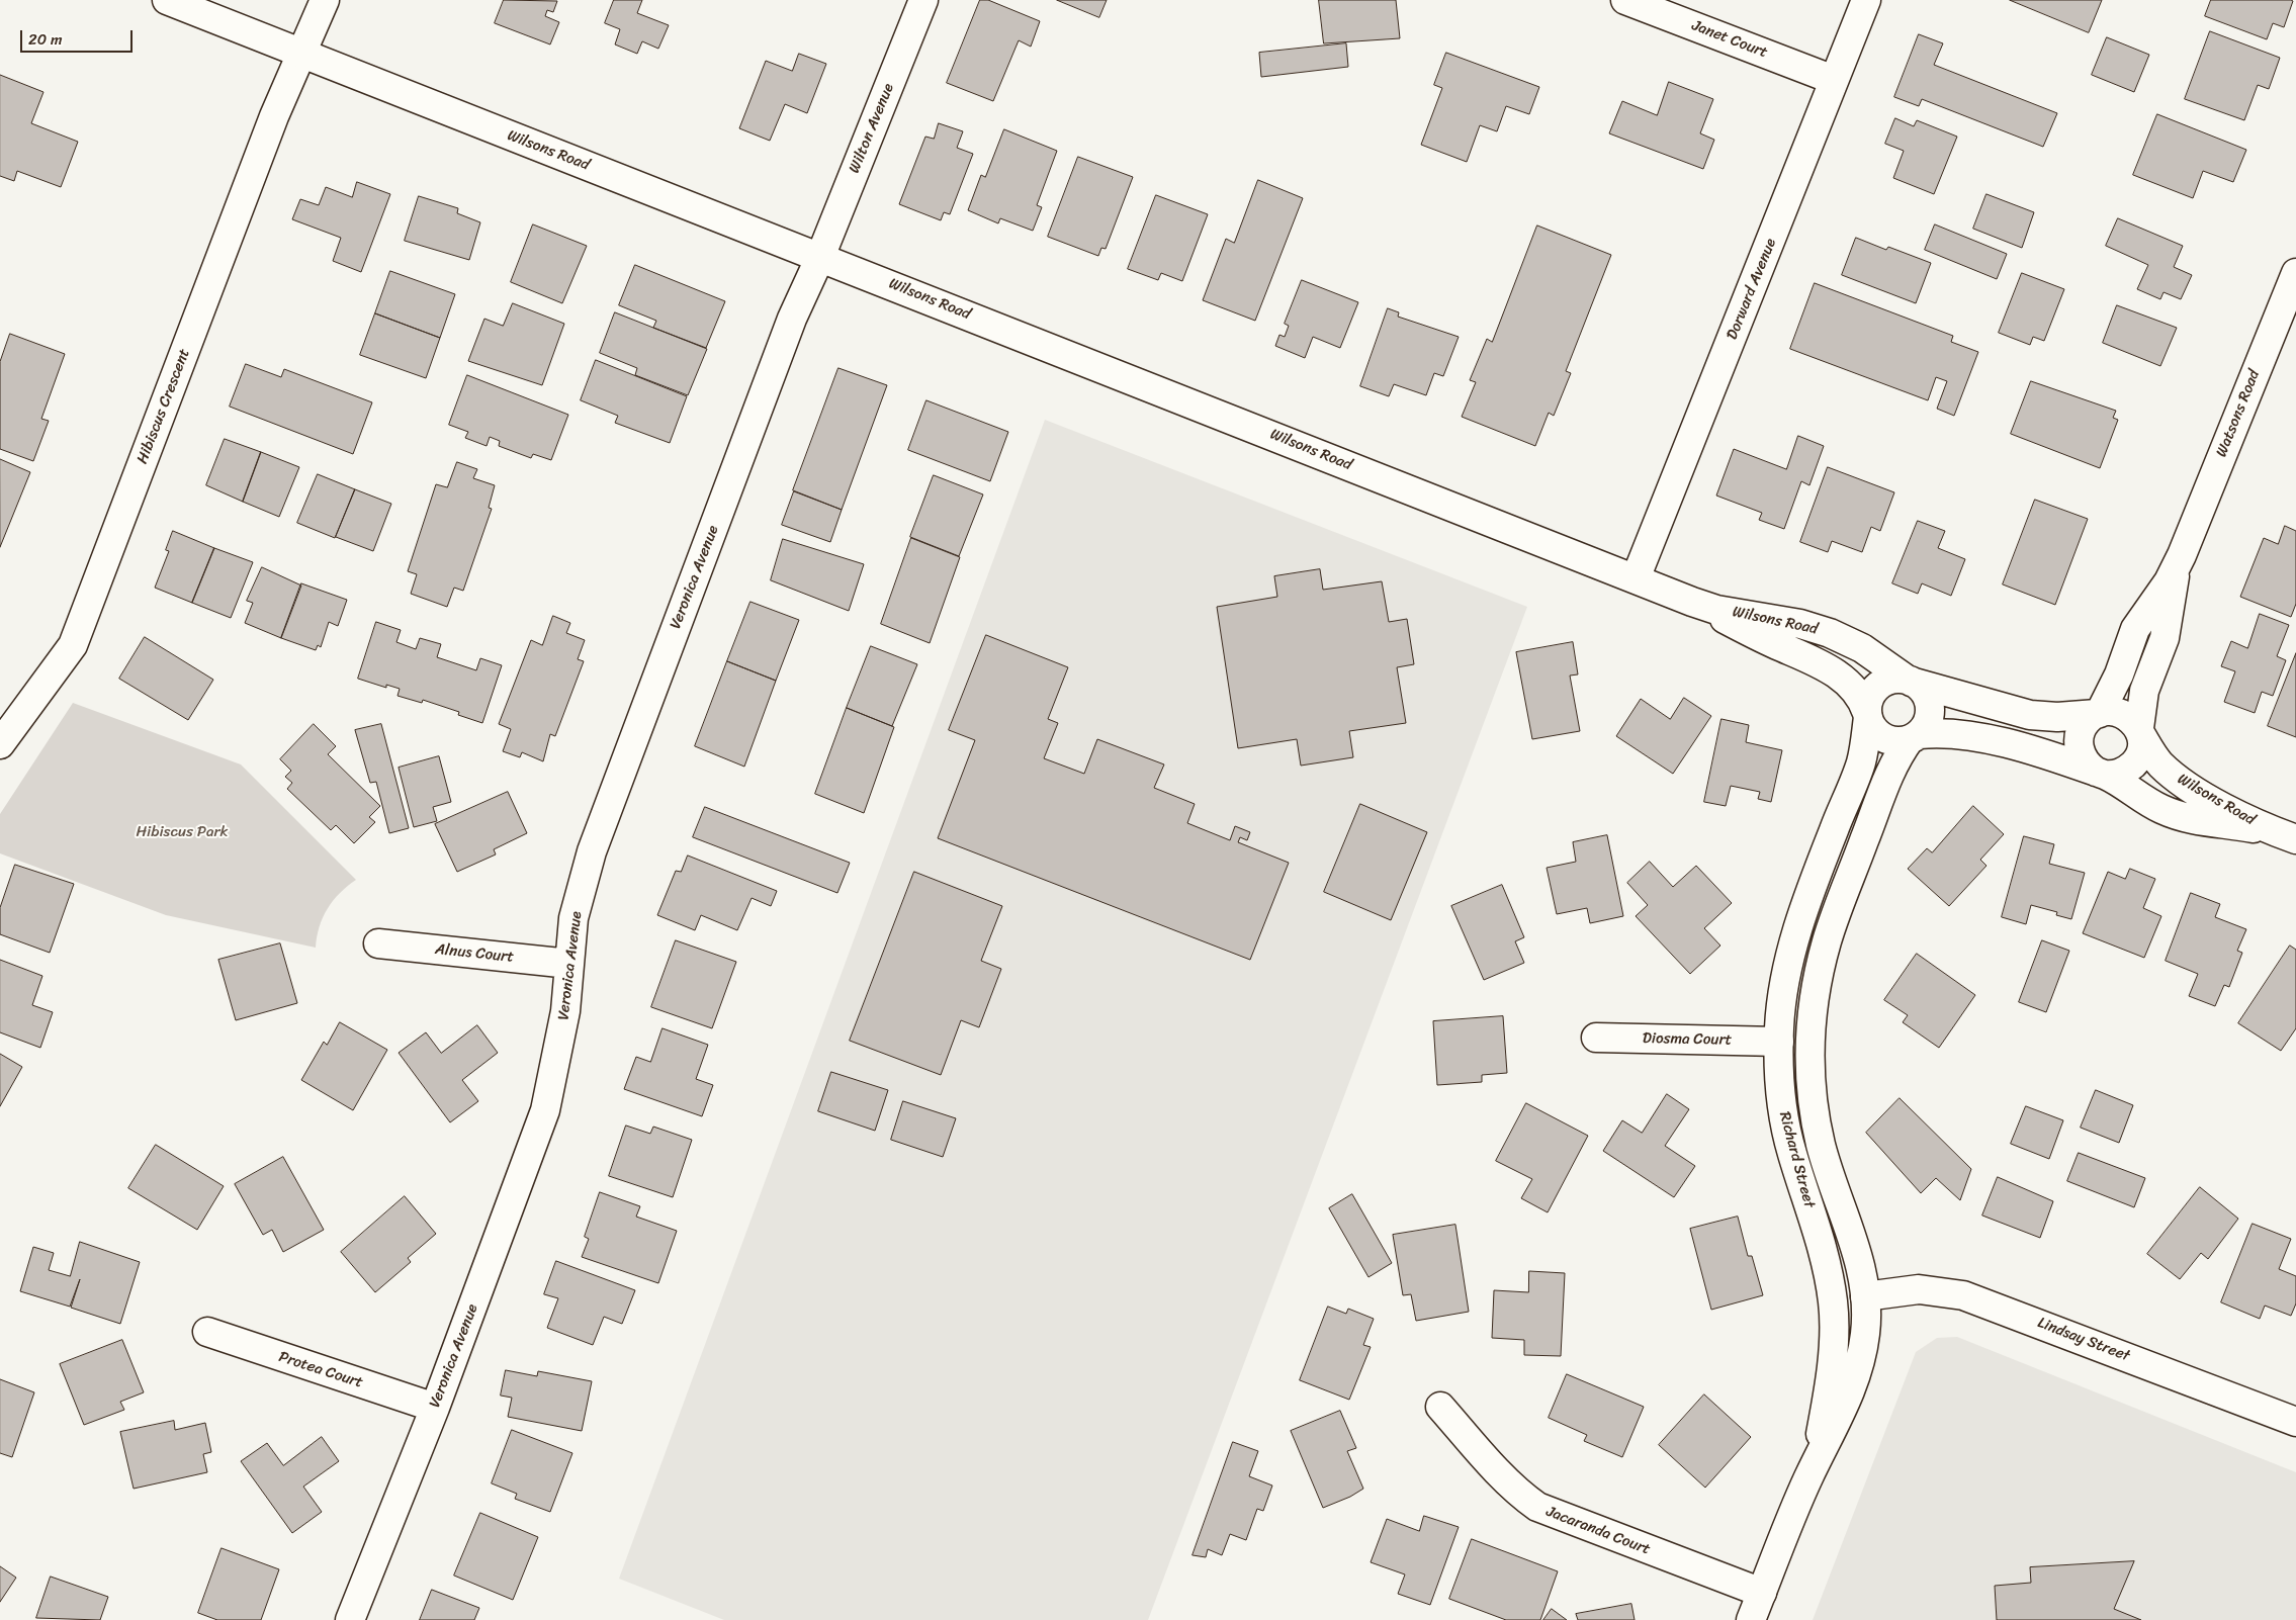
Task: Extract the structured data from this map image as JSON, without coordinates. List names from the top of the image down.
{
  "streets": {
    "street": [
      "Janet Court",
      "Wilton Avenue",
      "Wilsons Road",
      "Dorward Avenue",
      "Hibiscus Crescent",
      "Watsons Road",
      "Veronica Avenue",
      "Alnus Court",
      "Diosma Court",
      "Richard Street",
      "Lindsay Street",
      "Protea Court",
      "Jacaranda Court"
    ]
  },
  "crossings": [
    ["Janet Court", "Dorward Avenue"],
    ["Wilton Avenue", "Wilsons Road"],
    ["Wilton Avenue", "Veronica Avenue"],
    ["Wilsons Road", "Dorward Avenue"],
    ["Wilsons Road", "Hibiscus Crescent"],
    ["Wilsons Road", "Watsons Road"],
    ["Wilsons Road", "Veronica Avenue"],
    ["Wilsons Road", "Richard Street"],
    ["Veronica Avenue", "Alnus Court"],
    ["Veronica Avenue", "Protea Court"],
    ["Diosma Court", "Richard Street"],
    ["Richard Street", "Lindsay Street"],
    ["Richard Street", "Jacaranda Court"]
  ],
  "parks": ["Hibiscus Park"],
  "scale_bar": "20 m"
}
